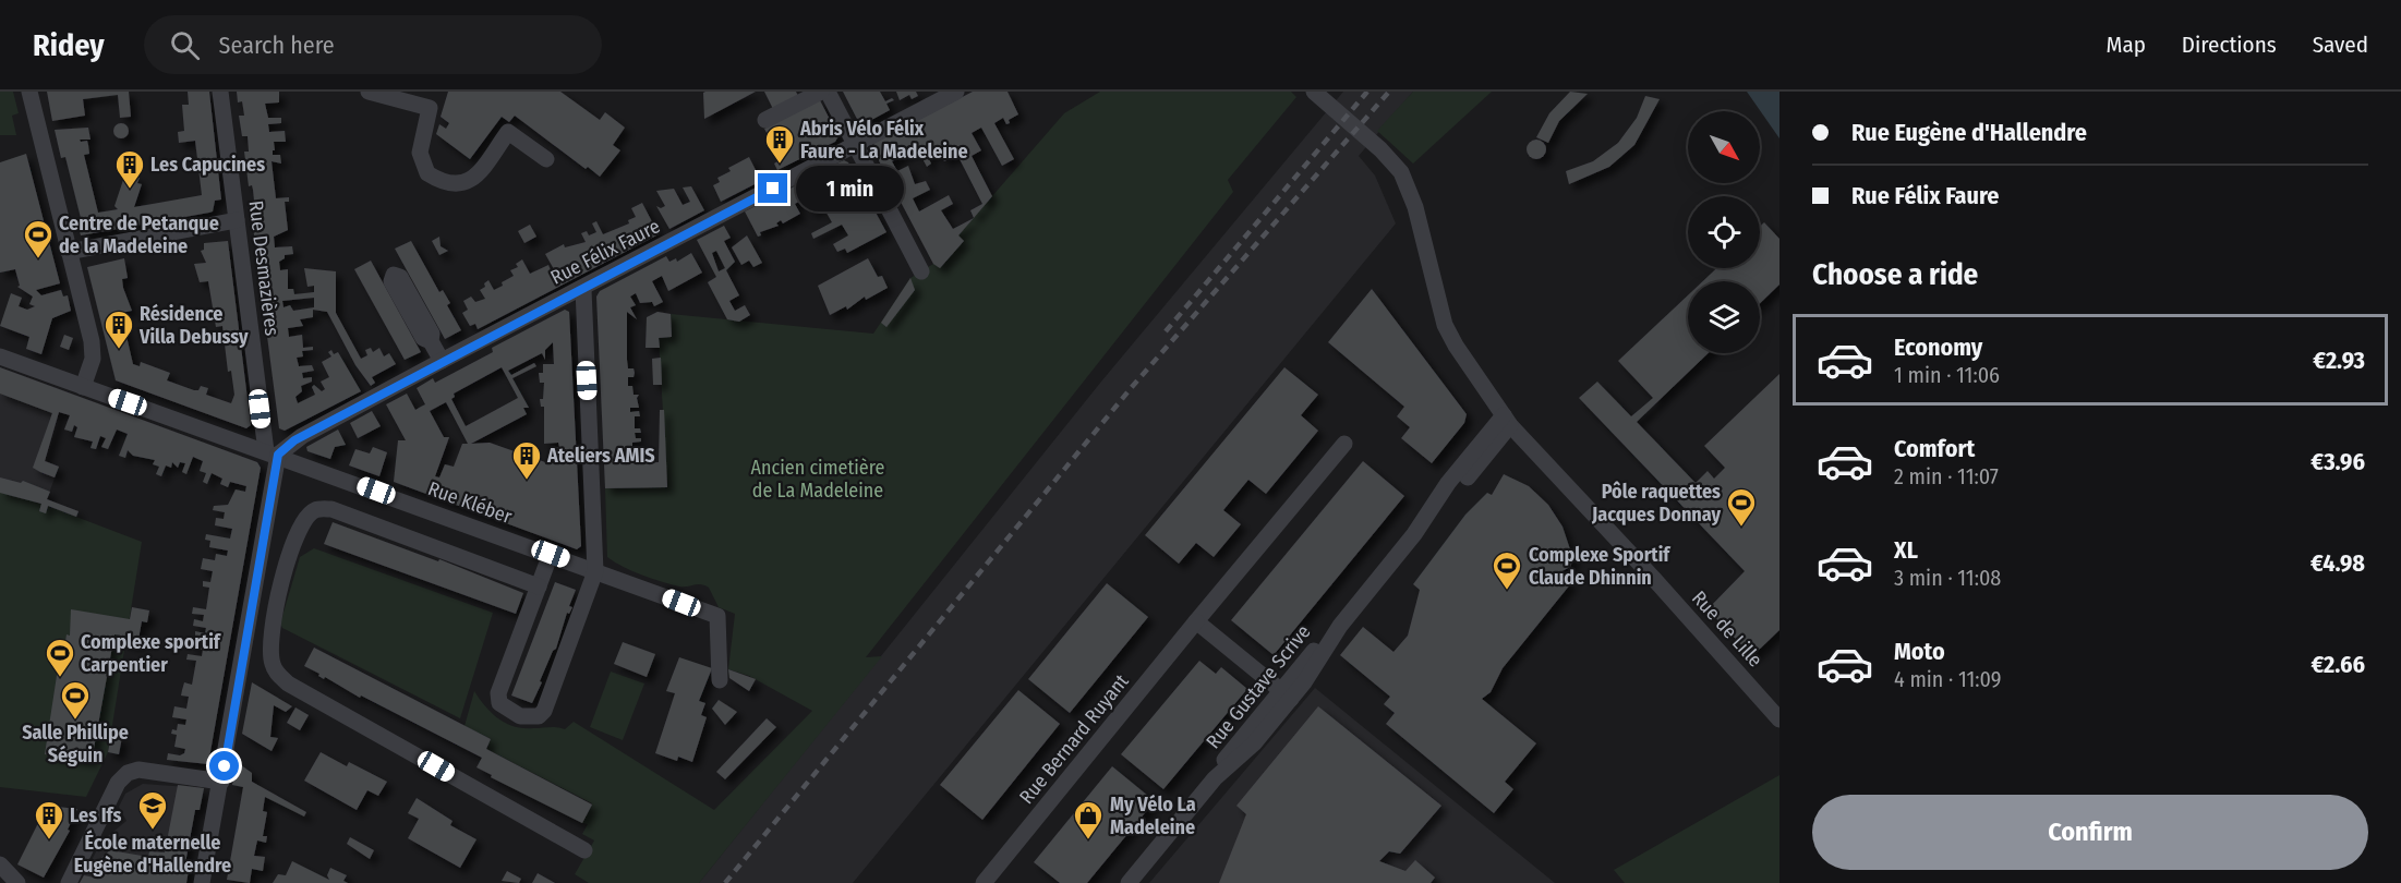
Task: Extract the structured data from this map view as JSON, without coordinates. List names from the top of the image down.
{
  "streets": {
    "street": [
      "Rue Félix Faure",
      "Rue Desmazières",
      "Rue Kléber",
      "Rue de Lille",
      "Rue Gustave Scrive",
      "Rue Bernard Ruyant"
    ]
  },
  "crossings": [
    ["Rue Félix Faure", "Rue Desmazières"],
    ["Rue Félix Faure", "Rue Kléber"],
    ["Rue Desmazières", "Rue Kléber"],
    ["Rue de Lille", "Rue Gustave Scrive"]
  ],
  "parks": ["Ancien cimetière de La Madeleine"],
  "places": {
    "building": [
      "Abris Vélo Félix Faure - La Madeleine",
      "Les Capucines",
      "Résidence Villa Debussy",
      "Ateliers AMIS",
      "Les Ifs"
    ],
    "sports": [
      "Centre de Petanque de la Madeleine",
      "Pôle raquettes Jacques Donnay",
      "Complexe Sportif Claude Dhinnin",
      "Complexe sportif Carpentier",
      "Salle Phillipe Séguin"
    ],
    "school or university": ["École maternelle Eugène d'Hallendre"],
    "shop": ["My Vélo La Madeleine"]
  },
  "north": "bottom right",
  "page": {
    "header": "Ridey",
    "search": "Search here",
    "nav": ["Map", "Directions", "Saved"],
    "banner": ["Rue Eugène d'Hallendre", "Rue Félix Faure"],
    "bubble": "1 min",
    "heading": "Choose a ride",
    "list": [
      {
        "name": "Economy",
        "note": "1 min · 11:06",
        "value": "€2.93"
      },
      {
        "name": "Comfort",
        "note": "2 min · 11:07",
        "value": "€3.96"
      },
      {
        "name": "XL",
        "note": "3 min · 11:08",
        "value": "€4.98"
      },
      {
        "name": "Moto",
        "note": "4 min · 11:09",
        "value": "€2.66"
      }
    ],
    "buttons": "Confirm"
  }
}
